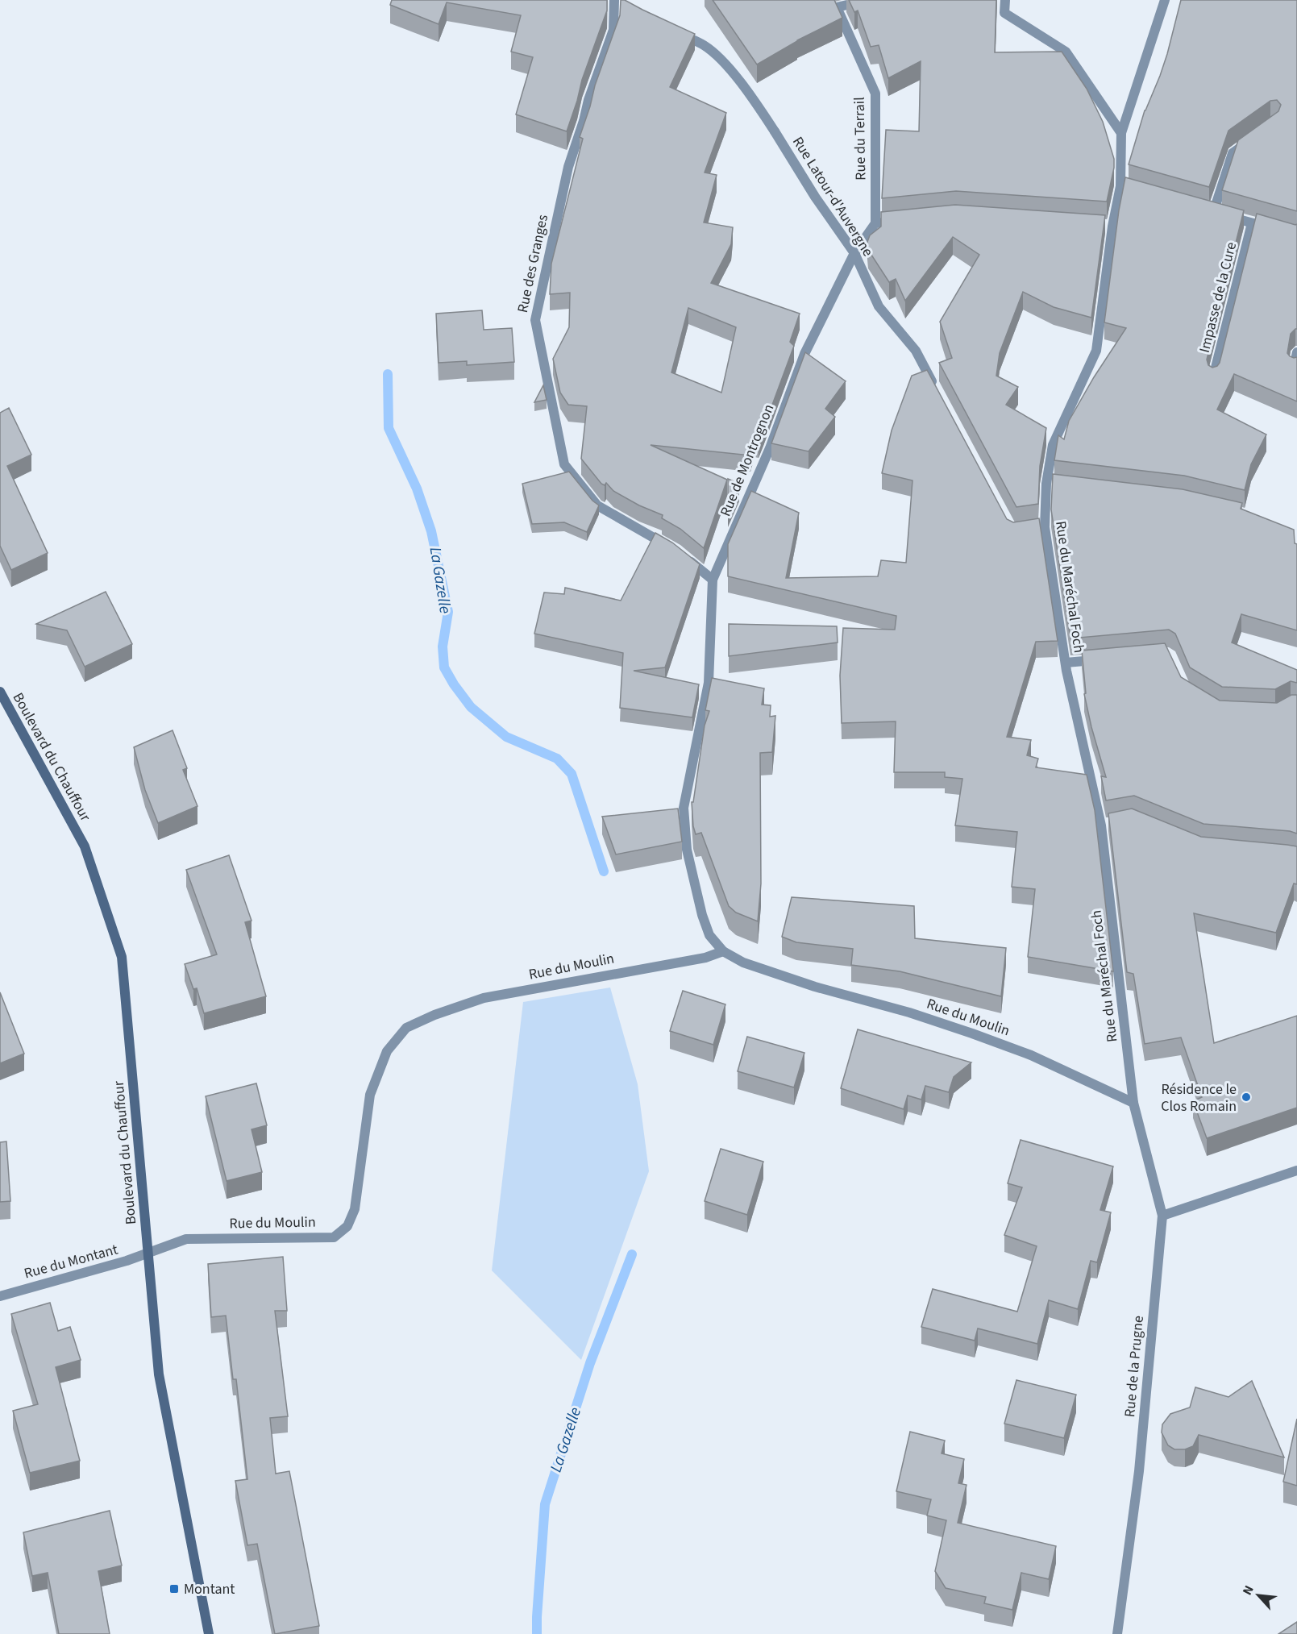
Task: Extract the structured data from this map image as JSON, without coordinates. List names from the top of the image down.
{
  "streets": {
    "main road": ["Boulevard du Chauffour"],
    "street": [
      "Rue du Terrail",
      "Rue Latour-d'Auvergne",
      "Rue des Granges",
      "Impasse de la Cure",
      "Rue de Montrognon",
      "Rue du Maréchal Foch",
      "Rue du Moulin",
      "Rue du Montant",
      "Rue de la Prugne"
    ]
  },
  "crossings": [
    ["Rue du Terrail", "Rue de Montrognon"],
    ["Rue Latour-d'Auvergne", "Rue de Montrognon"],
    ["Rue de Montrognon", "Rue du Moulin"],
    ["Rue du Maréchal Foch", "Rue du Moulin"],
    ["Rue du Maréchal Foch", "Rue de la Prugne"],
    ["Boulevard du Chauffour", "Rue du Moulin"],
    ["Boulevard du Chauffour", "Rue du Montant"],
    ["Rue du Moulin", "Rue du Montant"],
    ["Rue du Moulin", "Rue de la Prugne"]
  ],
  "water": ["La Gazelle"],
  "places": {
    "other": ["Résidence le Clos Romain"],
    "transit": ["Montant"]
  },
  "north": "top left"
}
